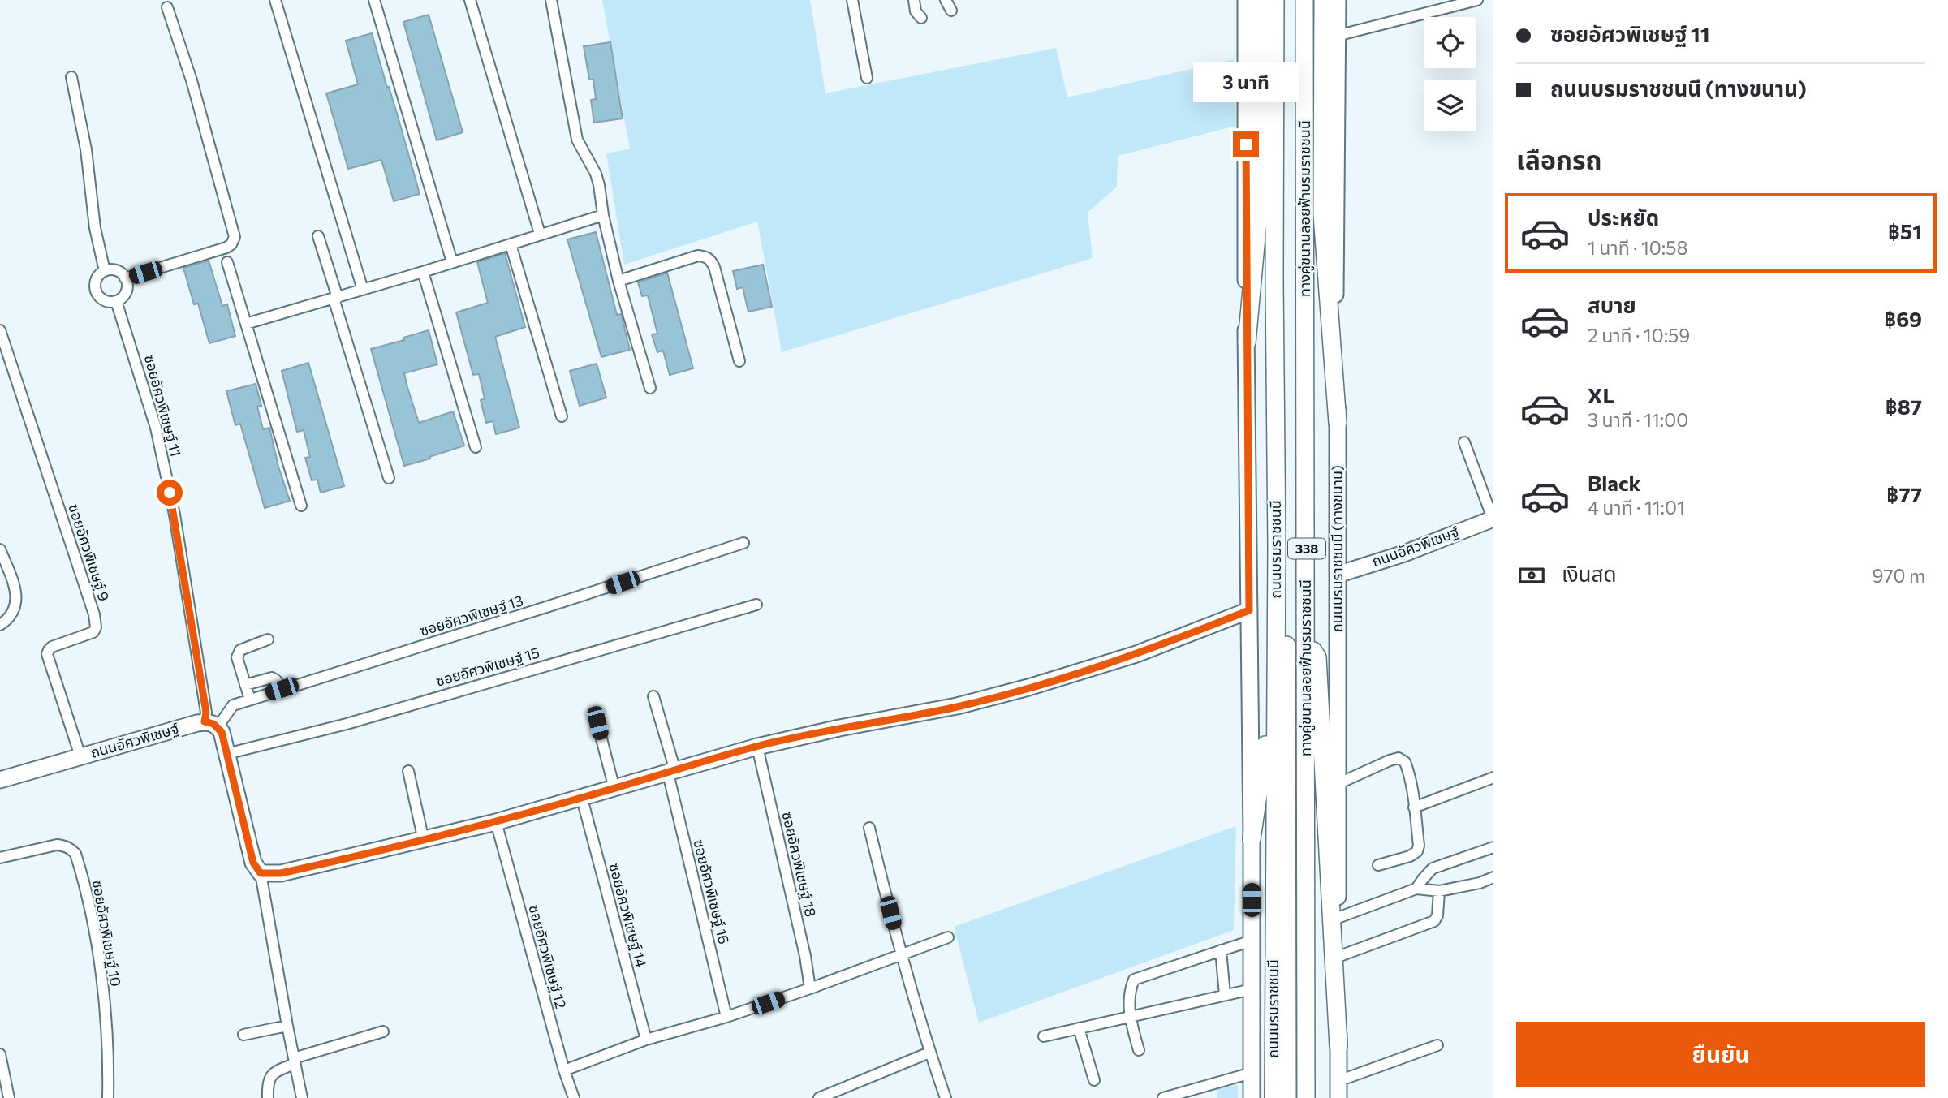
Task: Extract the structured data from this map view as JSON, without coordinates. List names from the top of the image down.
{
  "streets": {
    "main road": [
      "ทางคู่ขนานลอยฟ้าบรมราชชนนี",
      "ถนนอัศวพิเชษฐ์",
      "338",
      "ถนนบรมราชชนนี (ทางขนาน)",
      "ถนนบรมราชชนนี"
    ],
    "street": [
      "ซอยอัศวพิเชษฐ์ 11",
      "ซอยอัศวพิเชษฐ์ 9",
      "ซอยอัศวพิเชษฐ์ 13",
      "ซอยอัศวพิเชษฐ์ 15",
      "ซอยอัศวพิเชษฐ์ 18",
      "ซอยอัศวพิเชษฐ์ 16",
      "ซอยอัศวพิเชษฐ์ 14",
      "ซอยอัศวพิเชษฐ์ 10",
      "ซอยอัศวพิเชษฐ์ 12"
    ]
  },
  "crossings": [
    ["ซอยอัศวพิเชษฐ์ 11", "ถนนอัศวพิเชษฐ์"],
    ["ซอยอัศวพิเชษฐ์ 11", "ซอยอัศวพิเชษฐ์ 13"],
    ["ถนนอัศวพิเชษฐ์", "ถนนบรมราชชนนี (ทางขนาน)"],
    ["ถนนอัศวพิเชษฐ์", "ซอยอัศวพิเชษฐ์ 9"],
    ["ถนนอัศวพิเชษฐ์", "ซอยอัศวพิเชษฐ์ 13"],
    ["338", "ถนนบรมราชชนนี (ทางขนาน)"]
  ],
  "page": {
    "banner": ["ซอยอัศวพิเชษฐ์ 11", "ถนนบรมราชชนนี (ทางขนาน)"],
    "bubble": "3 นาที",
    "heading": "เลือกรถ",
    "list": [
      {
        "name": "ประหยัด",
        "note": "1 นาที · 10:58",
        "value": "฿51"
      },
      {
        "name": "สบาย",
        "note": "2 นาที · 10:59",
        "value": "฿69"
      },
      {
        "name": "XL",
        "note": "3 นาที · 11:00",
        "value": "฿87"
      },
      {
        "name": "Black",
        "note": "4 นาที · 11:01",
        "value": "฿77"
      }
    ],
    "pay": ["เงินสด", "970 m"],
    "buttons": "ยืนยัน"
  }
}
